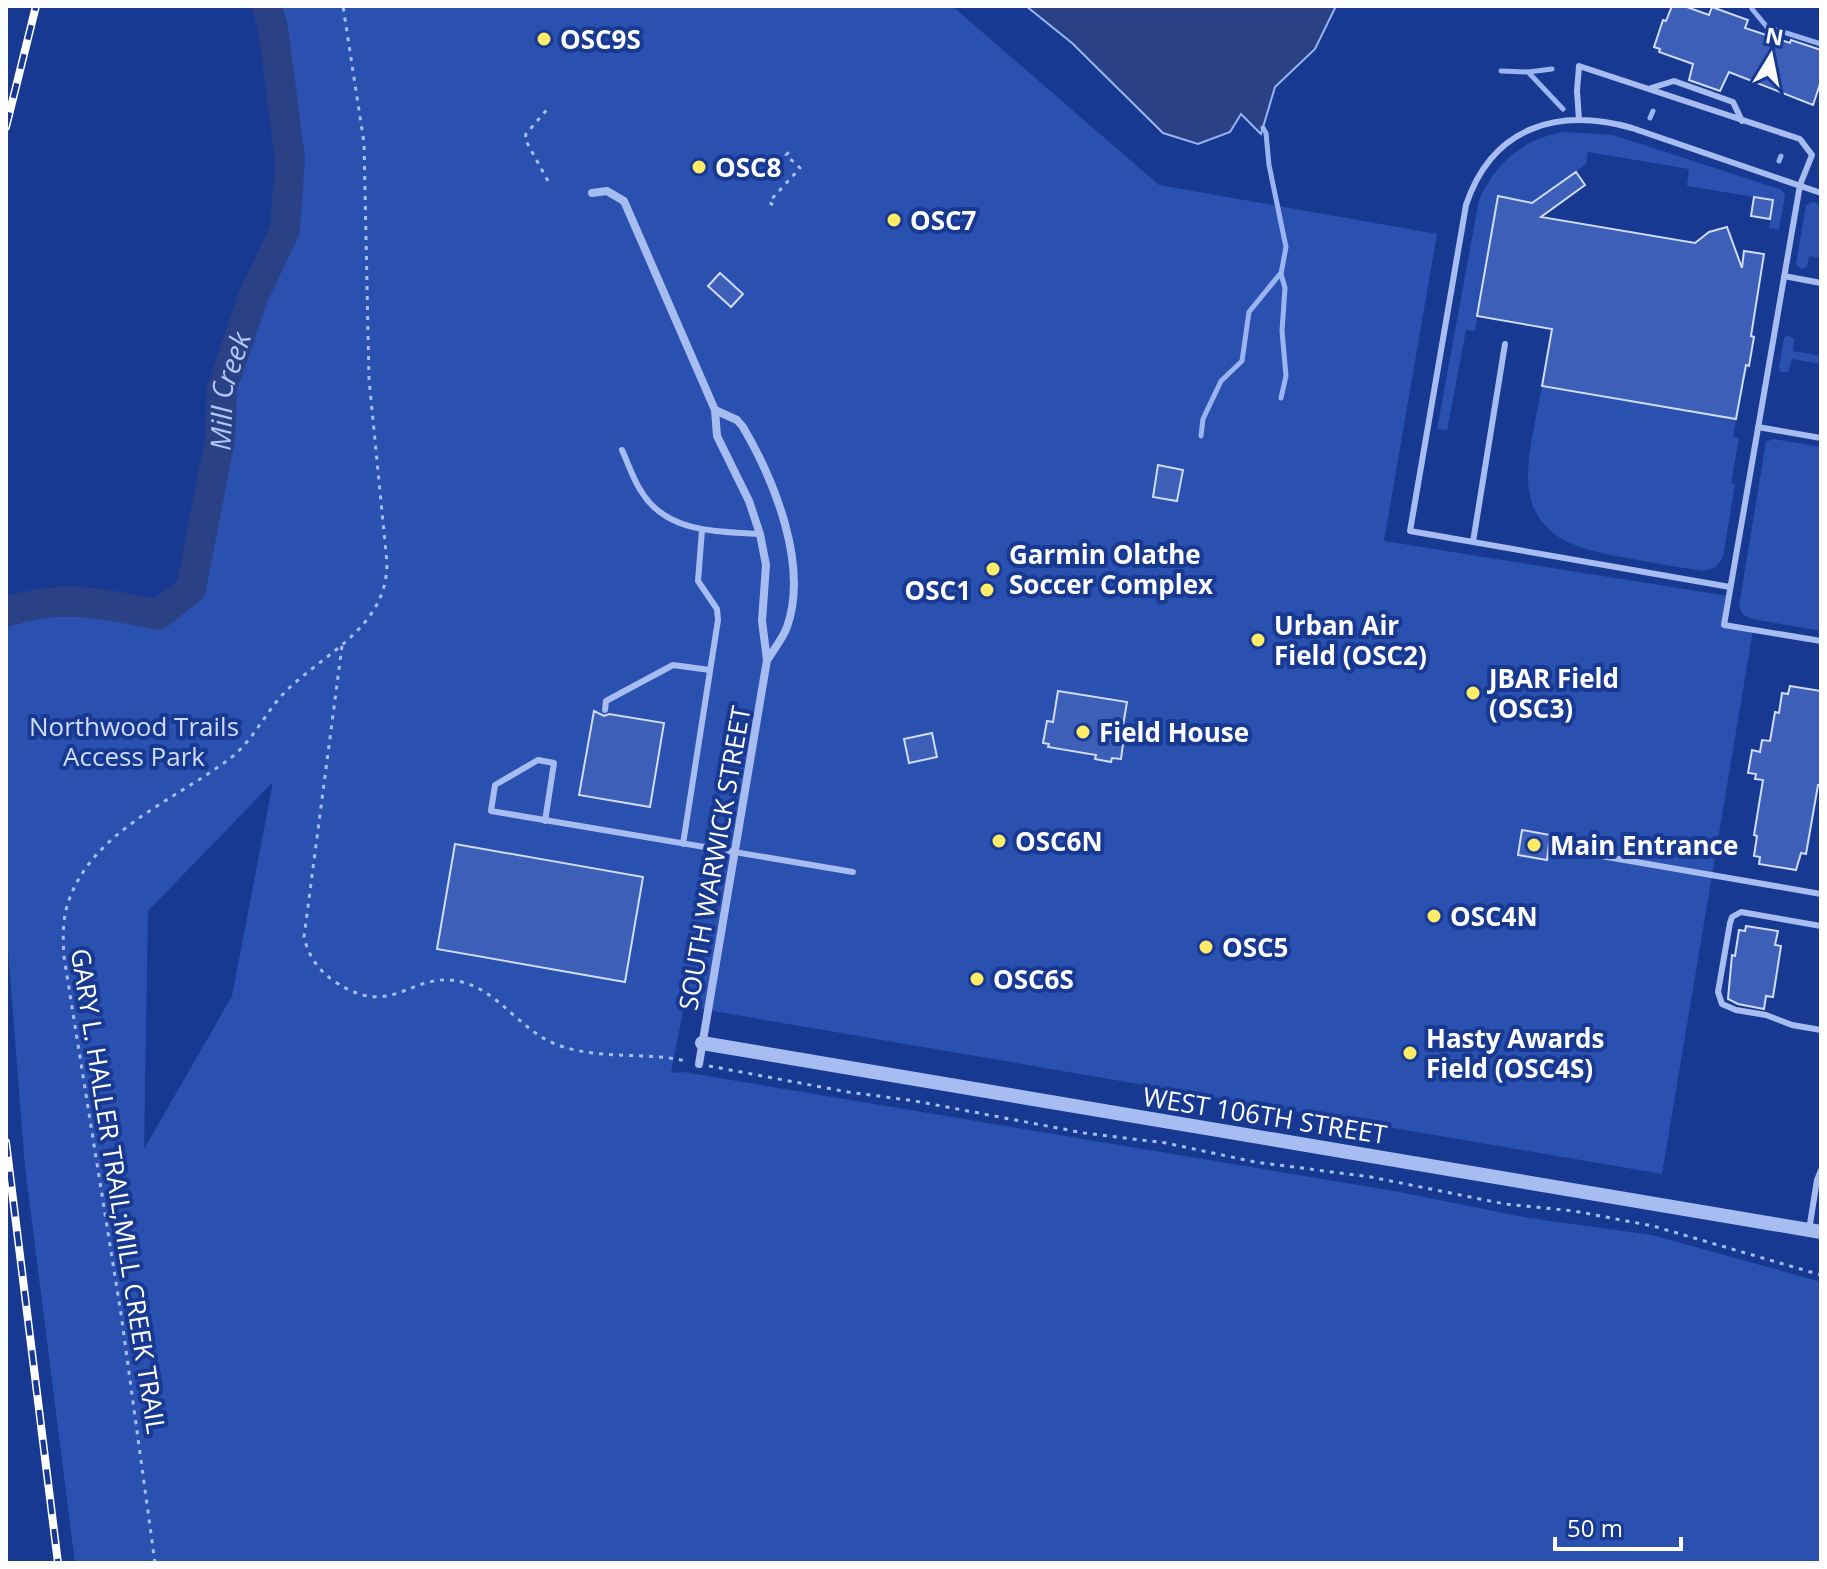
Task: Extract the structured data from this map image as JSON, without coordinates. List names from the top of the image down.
{
  "streets": {
    "street": ["SOUTH WARWICK STREET", "WEST 106TH STREET"],
    "path": ["GARY L. HALLER TRAIL;MILL CREEK TRAIL"]
  },
  "crossings": [
    ["SOUTH WARWICK STREET", "WEST 106TH STREET"]
  ],
  "water": ["Mill Creek"],
  "parks": ["Northwood Trails Access Park"],
  "places": [
    "OSC9S",
    "OSC8",
    "OSC7",
    "Garmin Olathe Soccer Complex",
    "OSC1",
    "Urban Air Field (OSC2)",
    "JBAR Field (OSC3)",
    "Field House",
    "OSC6N",
    "Main Entrance",
    "OSC4N",
    "OSC5",
    "OSC6S",
    "Hasty Awards Field (OSC4S)"
  ],
  "scale_bar": "50 m",
  "north": "top"
}
